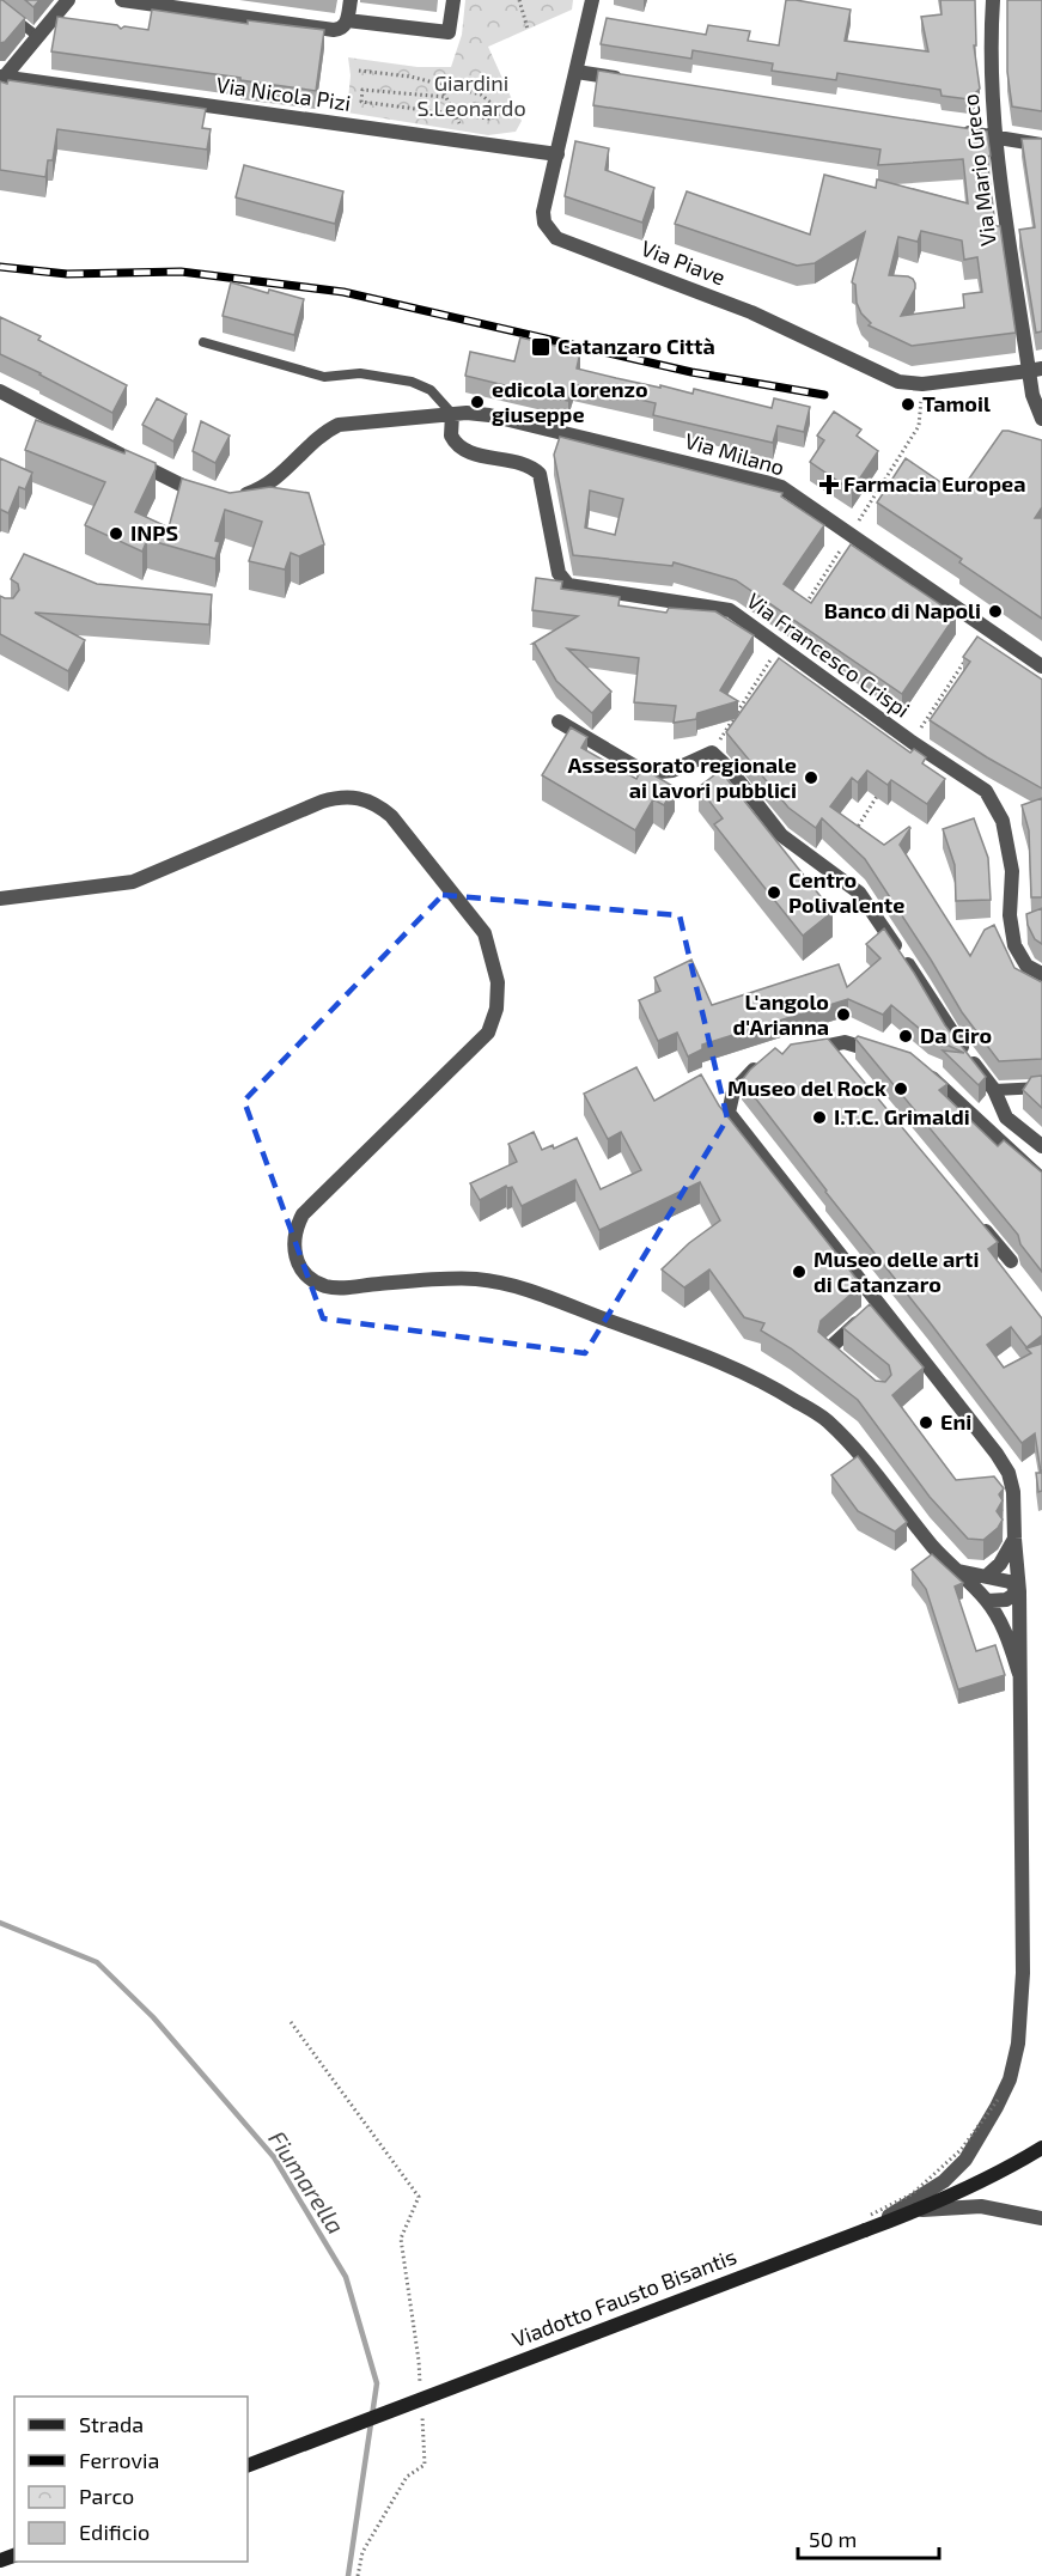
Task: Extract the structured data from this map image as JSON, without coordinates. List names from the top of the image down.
{
  "streets": {
    "main road": ["Viadotto Fausto Bisantis"],
    "street": [
      "Via Nicola Pizi",
      "Via Mario Greco",
      "Via Piave",
      "Via Milano",
      "Via Francesco Crispi"
    ]
  },
  "crossings": [
    ["Via Nicola Pizi", "Via Piave"],
    ["Via Mario Greco", "Via Piave"],
    ["Via Milano", "Via Francesco Crispi"]
  ],
  "water": ["Fiumarella"],
  "parks": ["Giardini S.Leonardo"],
  "places": {
    "transit": ["Catanzaro Città"],
    "other": [
      "edicola lorenzo giuseppe",
      "Tamoil",
      "INPS",
      "Banco di Napoli",
      "Assessorato regionale ai lavori pubblici",
      "Centro Polivalente",
      "L'angolo d'Arianna",
      "Da Ciro",
      "Museo del Rock",
      "I.T.C. Grimaldi",
      "Museo delle arti di Catanzaro",
      "Eni"
    ],
    "health": ["Farmacia Europea"]
  },
  "legend": [
    "Strada",
    "Ferrovia",
    "Parco",
    "Edificio"
  ],
  "scale_bar": "50 m"
}
